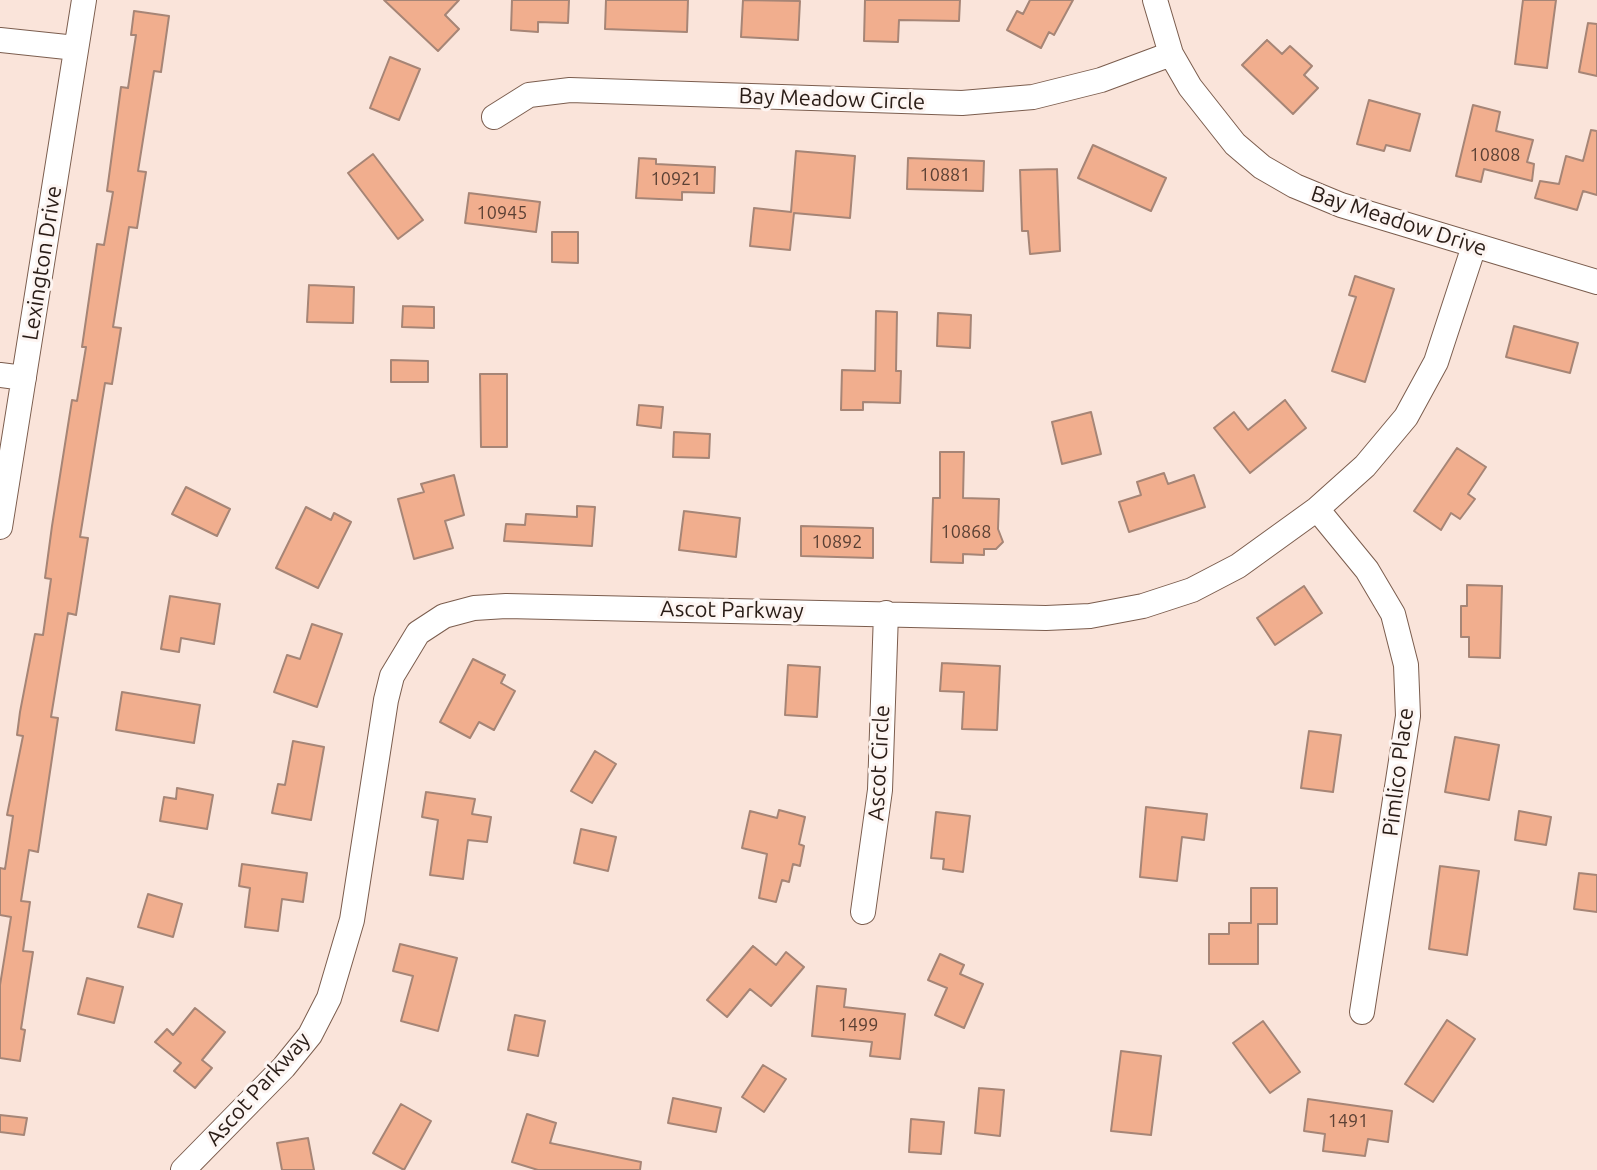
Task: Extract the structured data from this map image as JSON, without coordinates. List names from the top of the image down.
{
  "streets": {
    "street": [
      "Bay Meadow Circle",
      "Bay Meadow Drive",
      "Lexington Drive",
      "Ascot Parkway",
      "Ascot Circle",
      "Pimlico Place"
    ]
  },
  "crossings": [
    ["Bay Meadow Circle", "Bay Meadow Drive"],
    ["Bay Meadow Drive", "Ascot Parkway"],
    ["Ascot Parkway", "Ascot Circle"],
    ["Ascot Parkway", "Pimlico Place"]
  ],
  "house_numbers": [
    "10808",
    "10881",
    "10921",
    "10945",
    "10868",
    "10892",
    "1499",
    "1491"
  ]
}
